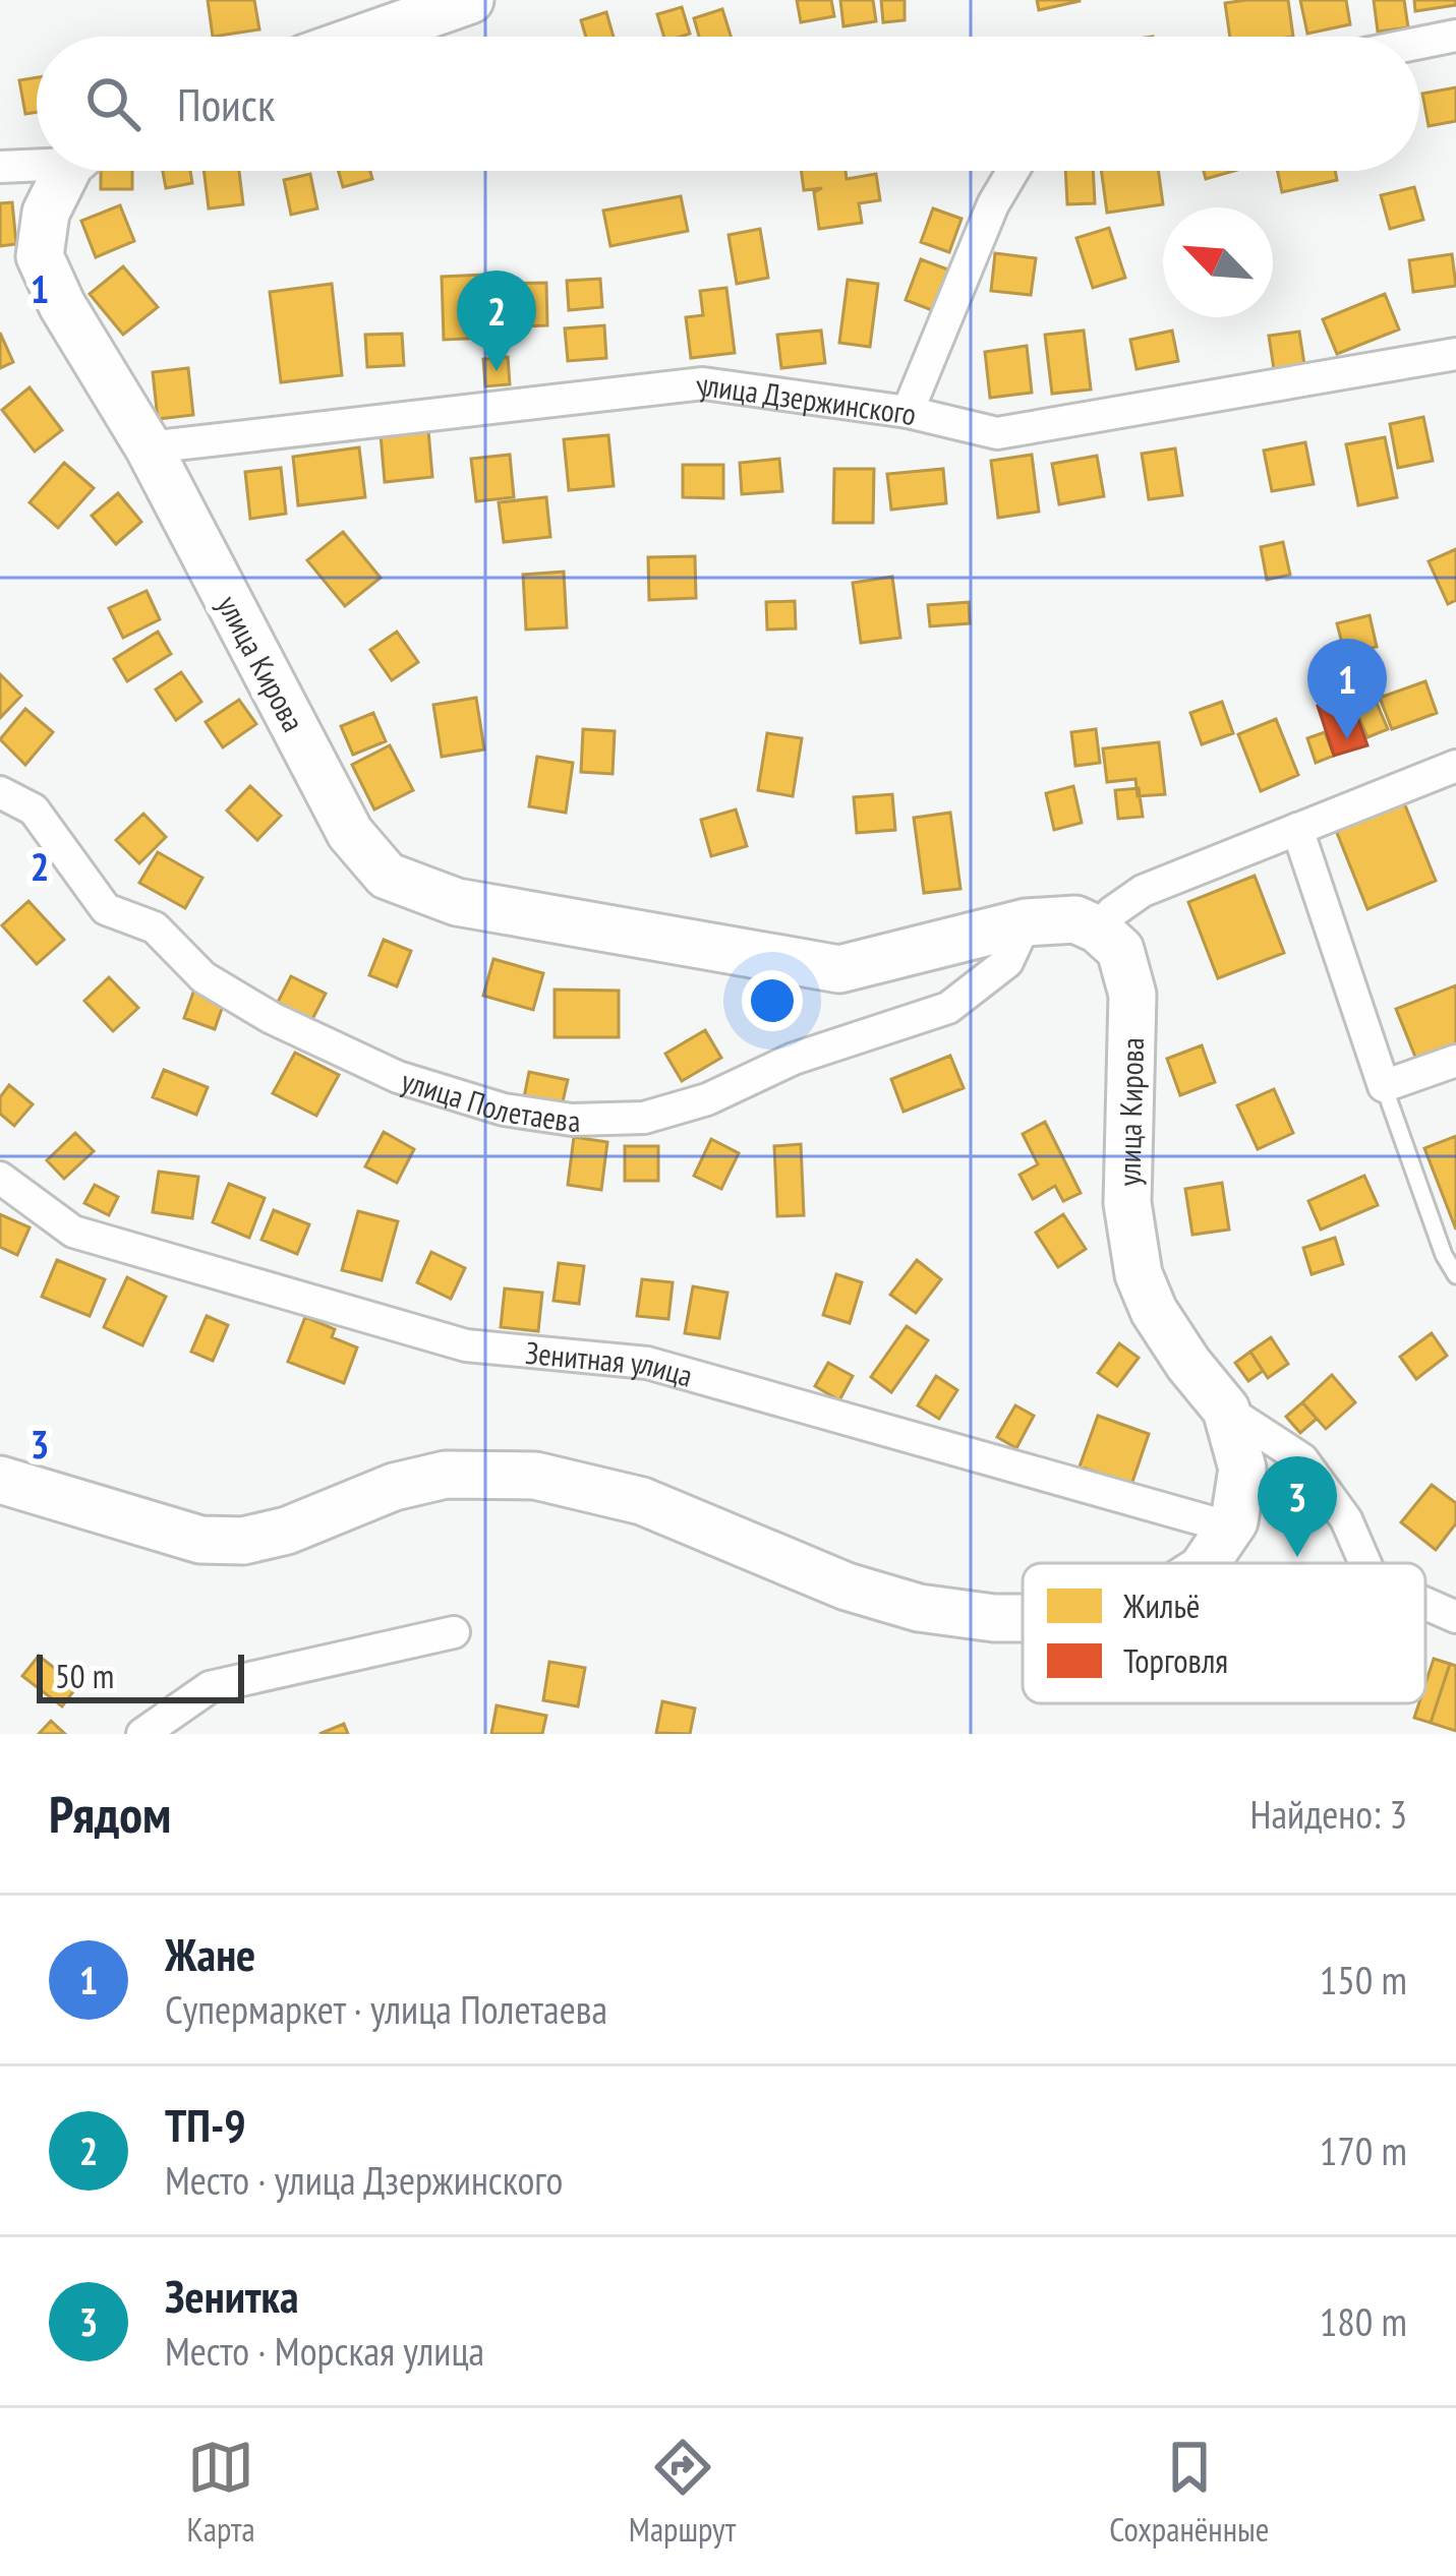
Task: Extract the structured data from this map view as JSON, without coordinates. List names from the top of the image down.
{
  "streets": {
    "main road": ["улица Кирова"],
    "street": ["улица Дзержинского", "улица Полетаева", "Зенитная улица"]
  },
  "crossings": [
    ["улица Дзержинского", "улица Кирова"],
    ["улица Кирова", "улица Полетаева"],
    ["улица Кирова", "Зенитная улица"]
  ],
  "legend": ["Жильё", "Торговля"],
  "scale_bar": "50 m",
  "north": "top left",
  "page": {
    "search": "Поиск",
    "pins": ["2", "1", "3"],
    "scale": "50 m",
    "heading": ["Рядом", "Найдено: 3"],
    "list": [
      {
        "mark": "1",
        "name": "Жане",
        "note": "Супермаркет · улица Полетаева",
        "value": "150 m"
      },
      {
        "mark": "2",
        "name": "ТП-9",
        "note": "Место · улица Дзержинского",
        "value": "170 m"
      },
      {
        "mark": "3",
        "name": "Зенитка",
        "note": "Место · Морская улица",
        "value": "180 m"
      }
    ],
    "nav": ["Карта", "Маршрут", "Сохранённые"]
  },
  "grid": {
    "rows": ["1", "2", "3"]
  }
}
